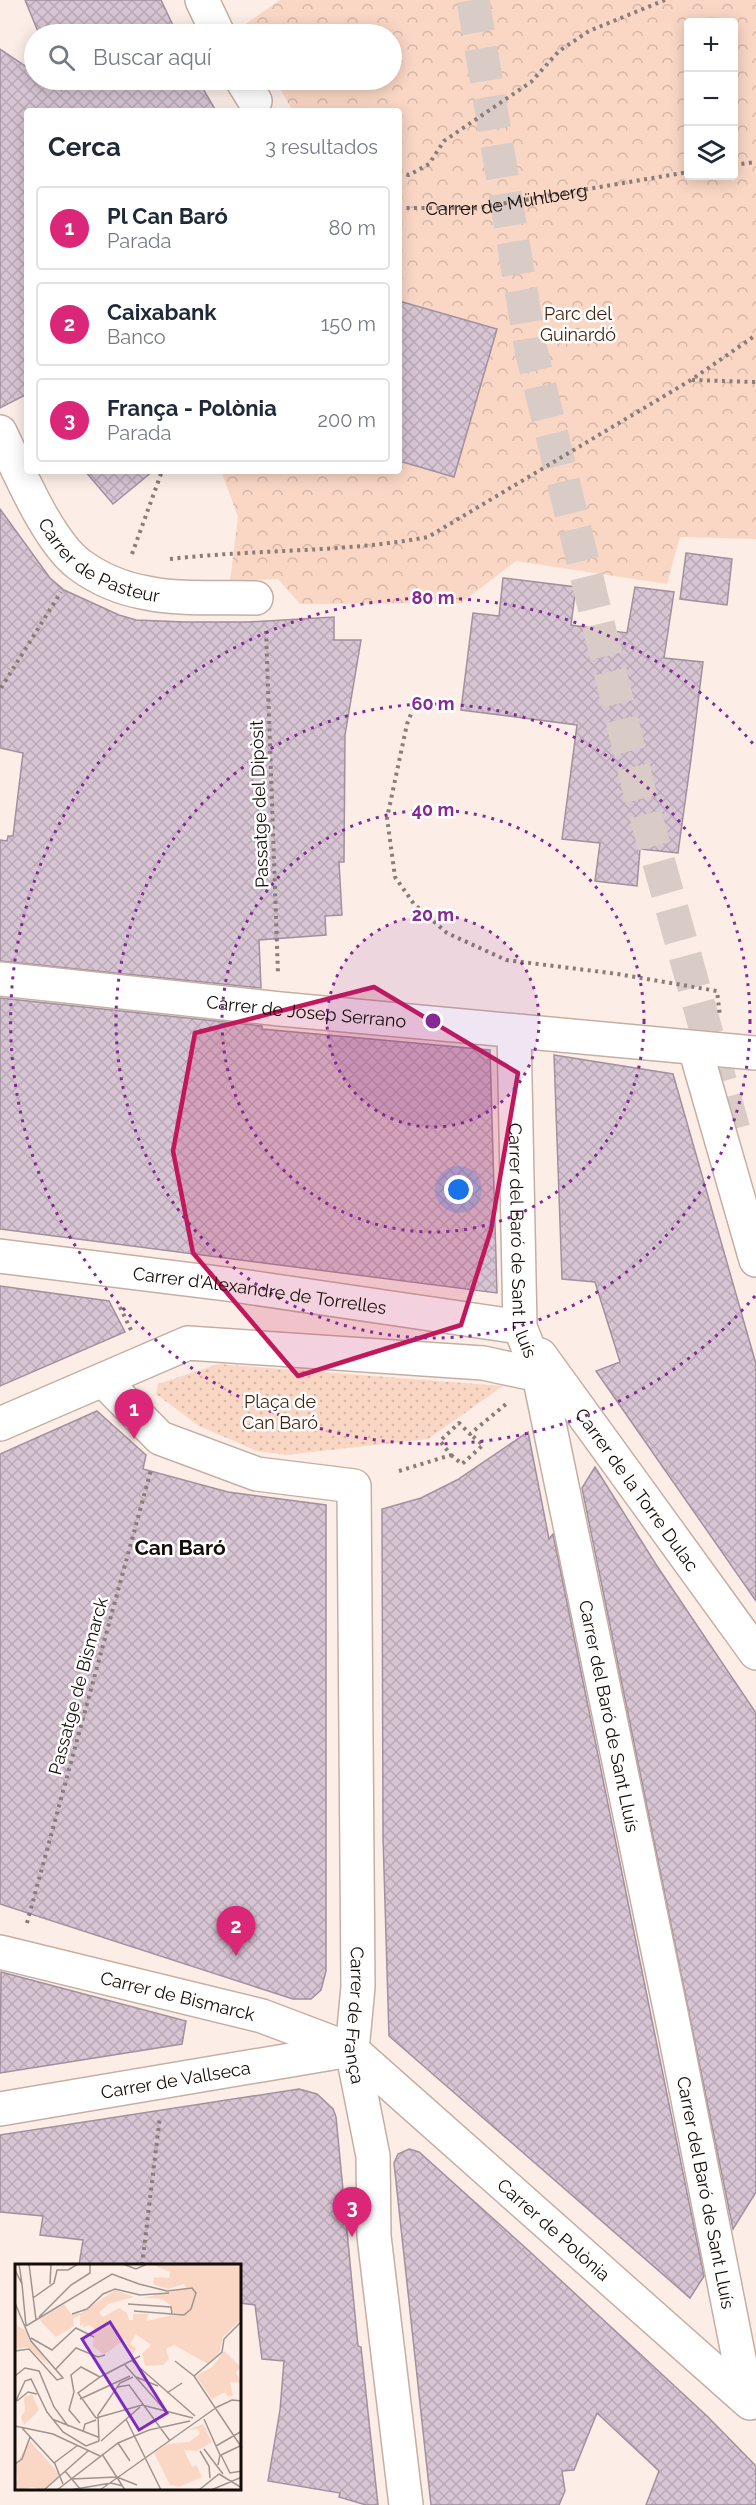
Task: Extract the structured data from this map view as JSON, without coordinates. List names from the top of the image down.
{
  "streets": {
    "street": [
      "Carrer de Pasteur",
      "Carrer de Josep Serrano",
      "Carrer del Baró de Sant Lluís",
      "Carrer d'Alexandre de Torrelles",
      "Carrer de la Torre Dulac",
      "Carrer de Bismarck",
      "Carrer de França",
      "Carrer de Vallseca",
      "Carrer de Polònia"
    ],
    "path": ["Carrer de Mühlberg", "Passatge del Dipòsit", "Passatge de Bismarck"]
  },
  "crossings": [
    ["Carrer de Pasteur", "Passatge del Dipòsit"],
    ["Carrer de Josep Serrano", "Carrer del Baró de Sant Lluís"],
    ["Carrer del Baró de Sant Lluís", "Carrer d'Alexandre de Torrelles"],
    ["Carrer del Baró de Sant Lluís", "Carrer de la Torre Dulac"],
    ["Carrer del Baró de Sant Lluís", "Carrer de Polònia"],
    ["Carrer d'Alexandre de Torrelles", "Carrer de la Torre Dulac"],
    ["Carrer de Bismarck", "Carrer de França"],
    ["Carrer de Bismarck", "Carrer de Vallseca"],
    ["Carrer de Bismarck", "Carrer de Polònia"],
    ["Carrer de França", "Carrer de Vallseca"],
    ["Carrer de França", "Carrer de Polònia"],
    ["Carrer de Vallseca", "Carrer de Polònia"]
  ],
  "districts": ["Can Baró"],
  "parks": ["Parc del Guinardó", "Plaça de Can Baró"],
  "page": {
    "map_buttons": ["+", "−"],
    "search": "Buscar aquí",
    "heading": ["Cerca", "3 resultados"],
    "list": [
      {
        "mark": "1",
        "name": "Pl Can Baró",
        "note": "Parada",
        "value": "80 m"
      },
      {
        "mark": "2",
        "name": "Caixabank",
        "note": "Banco",
        "value": "150 m"
      },
      {
        "mark": "3",
        "name": "França - Polònia",
        "note": "Parada",
        "value": "200 m"
      }
    ],
    "pins": ["1", "2", "3"]
  },
  "rings": [
    "80 m",
    "60 m",
    "40 m",
    "20 m"
  ]
}
